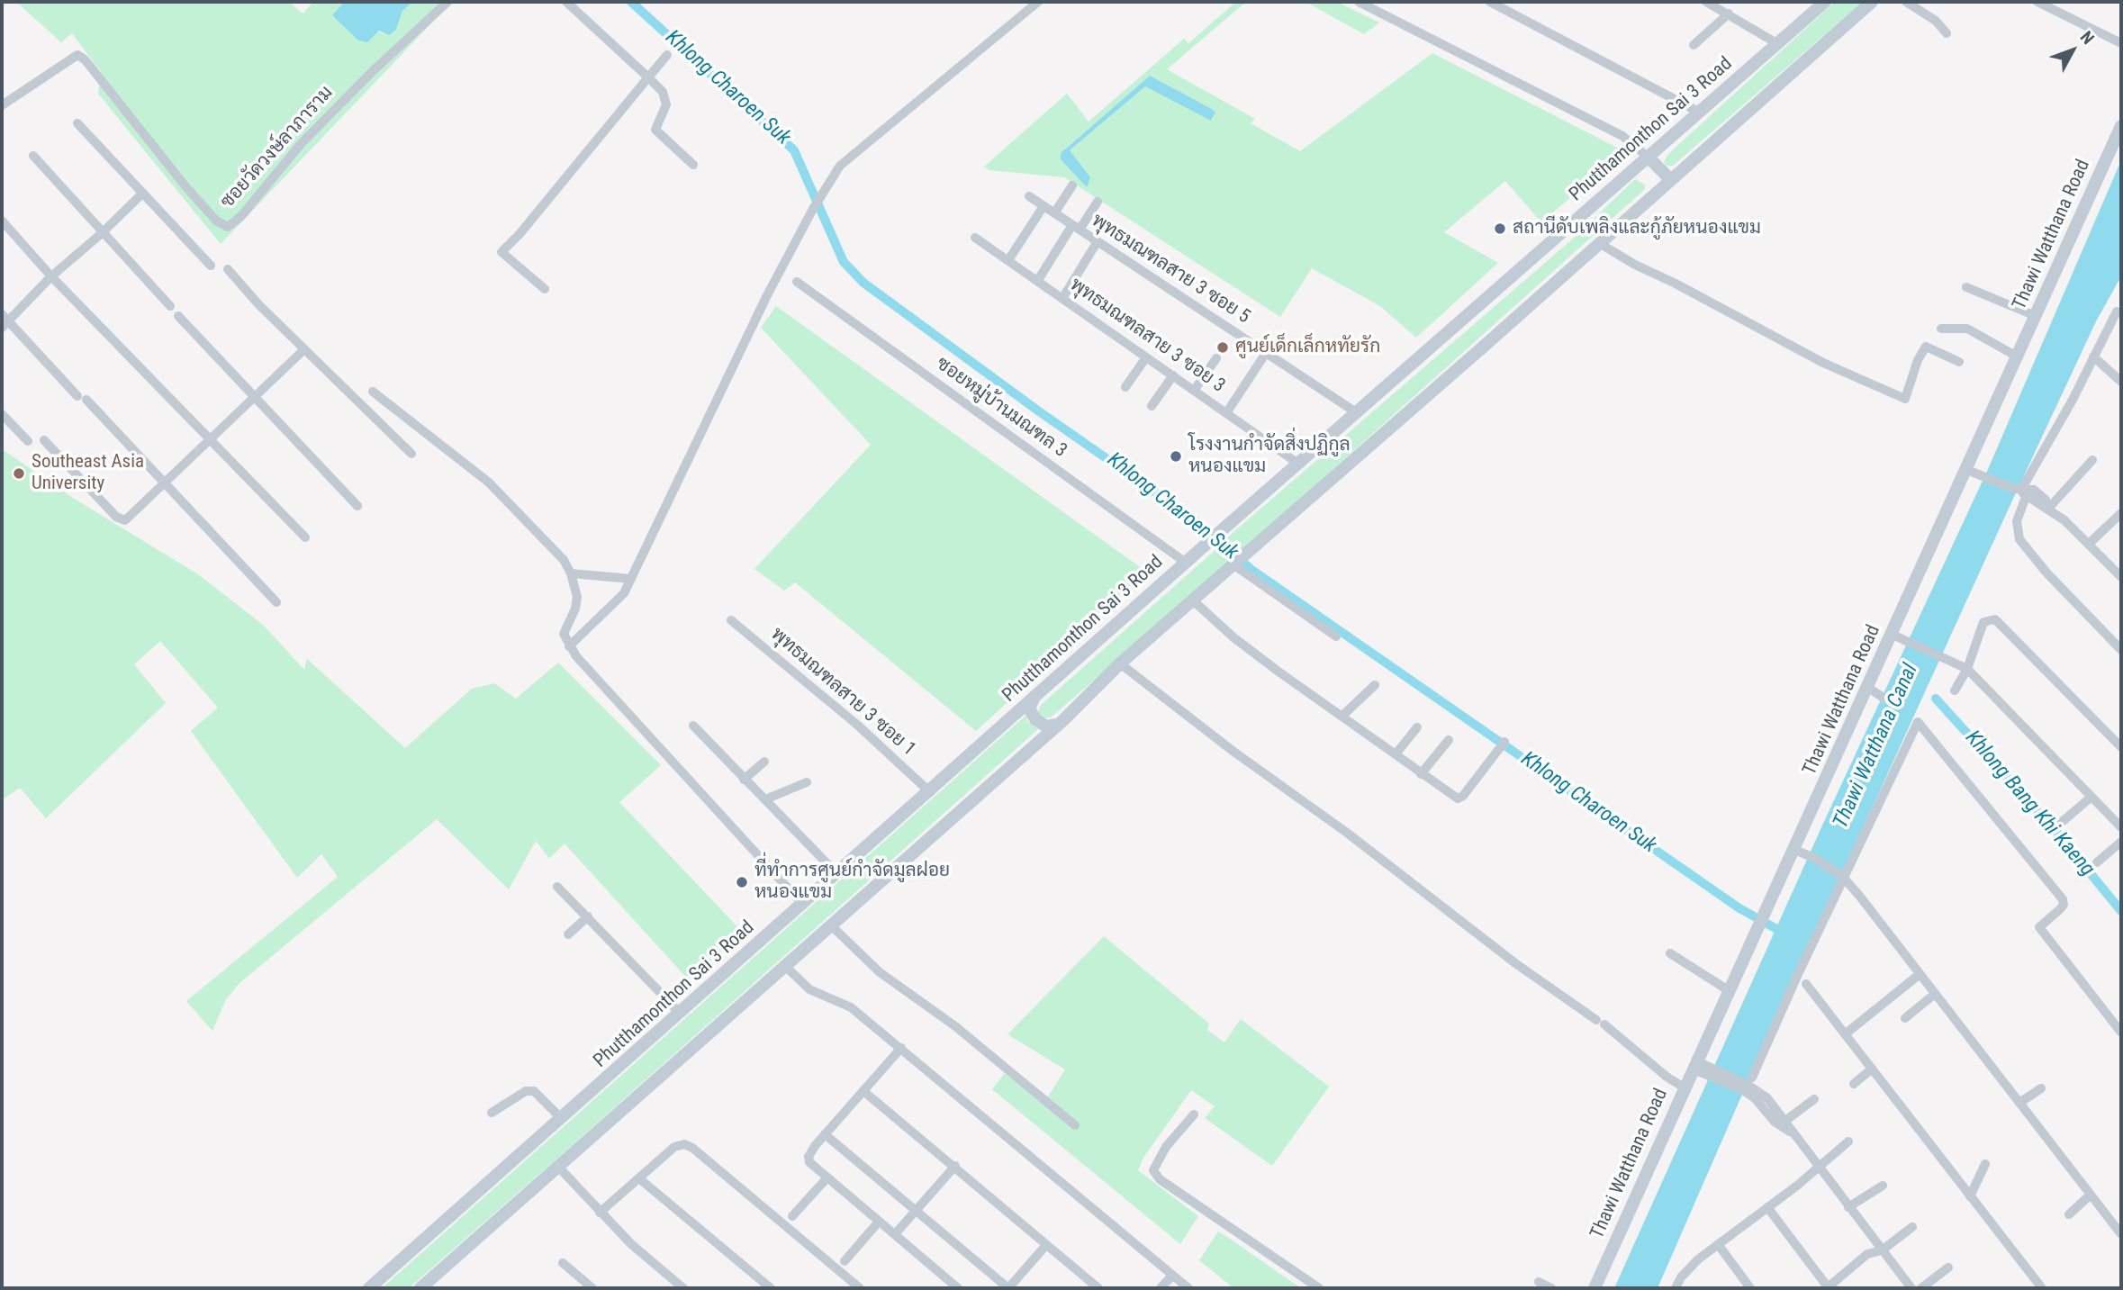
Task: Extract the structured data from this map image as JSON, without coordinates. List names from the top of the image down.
{
  "streets": {
    "main road": ["Phutthamonthon Sai 3 Road", "Thawi Watthana Road"],
    "street": [
      "ซอยวัดวงษ์ลาภาราม",
      "พุทธมณฑลสาย 3 ซอย 5",
      "พุทธมณฑลสาย 3 ซอย 3",
      "ซอยหมู่บ้านมณฑล 3",
      "พุทธมณฑลสาย 3 ซอย 1"
    ]
  },
  "crossings": [
    ["Phutthamonthon Sai 3 Road", "พุทธมณฑลสาย 3 ซอย 5"],
    ["Phutthamonthon Sai 3 Road", "พุทธมณฑลสาย 3 ซอย 3"],
    ["Phutthamonthon Sai 3 Road", "ซอยหมู่บ้านมณฑล 3"],
    ["Phutthamonthon Sai 3 Road", "พุทธมณฑลสาย 3 ซอย 1"]
  ],
  "water": ["Khlong Charoen Suk", "Thawi Watthana Canal", "Khlong Bang Khi Kaeng"],
  "places": [
    "สถานีดับเพลิงและกู้ภัยหนองแขม",
    "ศูนย์เด็กเล็กหทัยรัก",
    "โรงงานกำจัดสิ่งปฏิกูล หนองแขม",
    "Southeast Asia University",
    "ที่ทำการศูนย์กำจัดมูลฝอย หนองแขม"
  ],
  "north": "top right"
}
